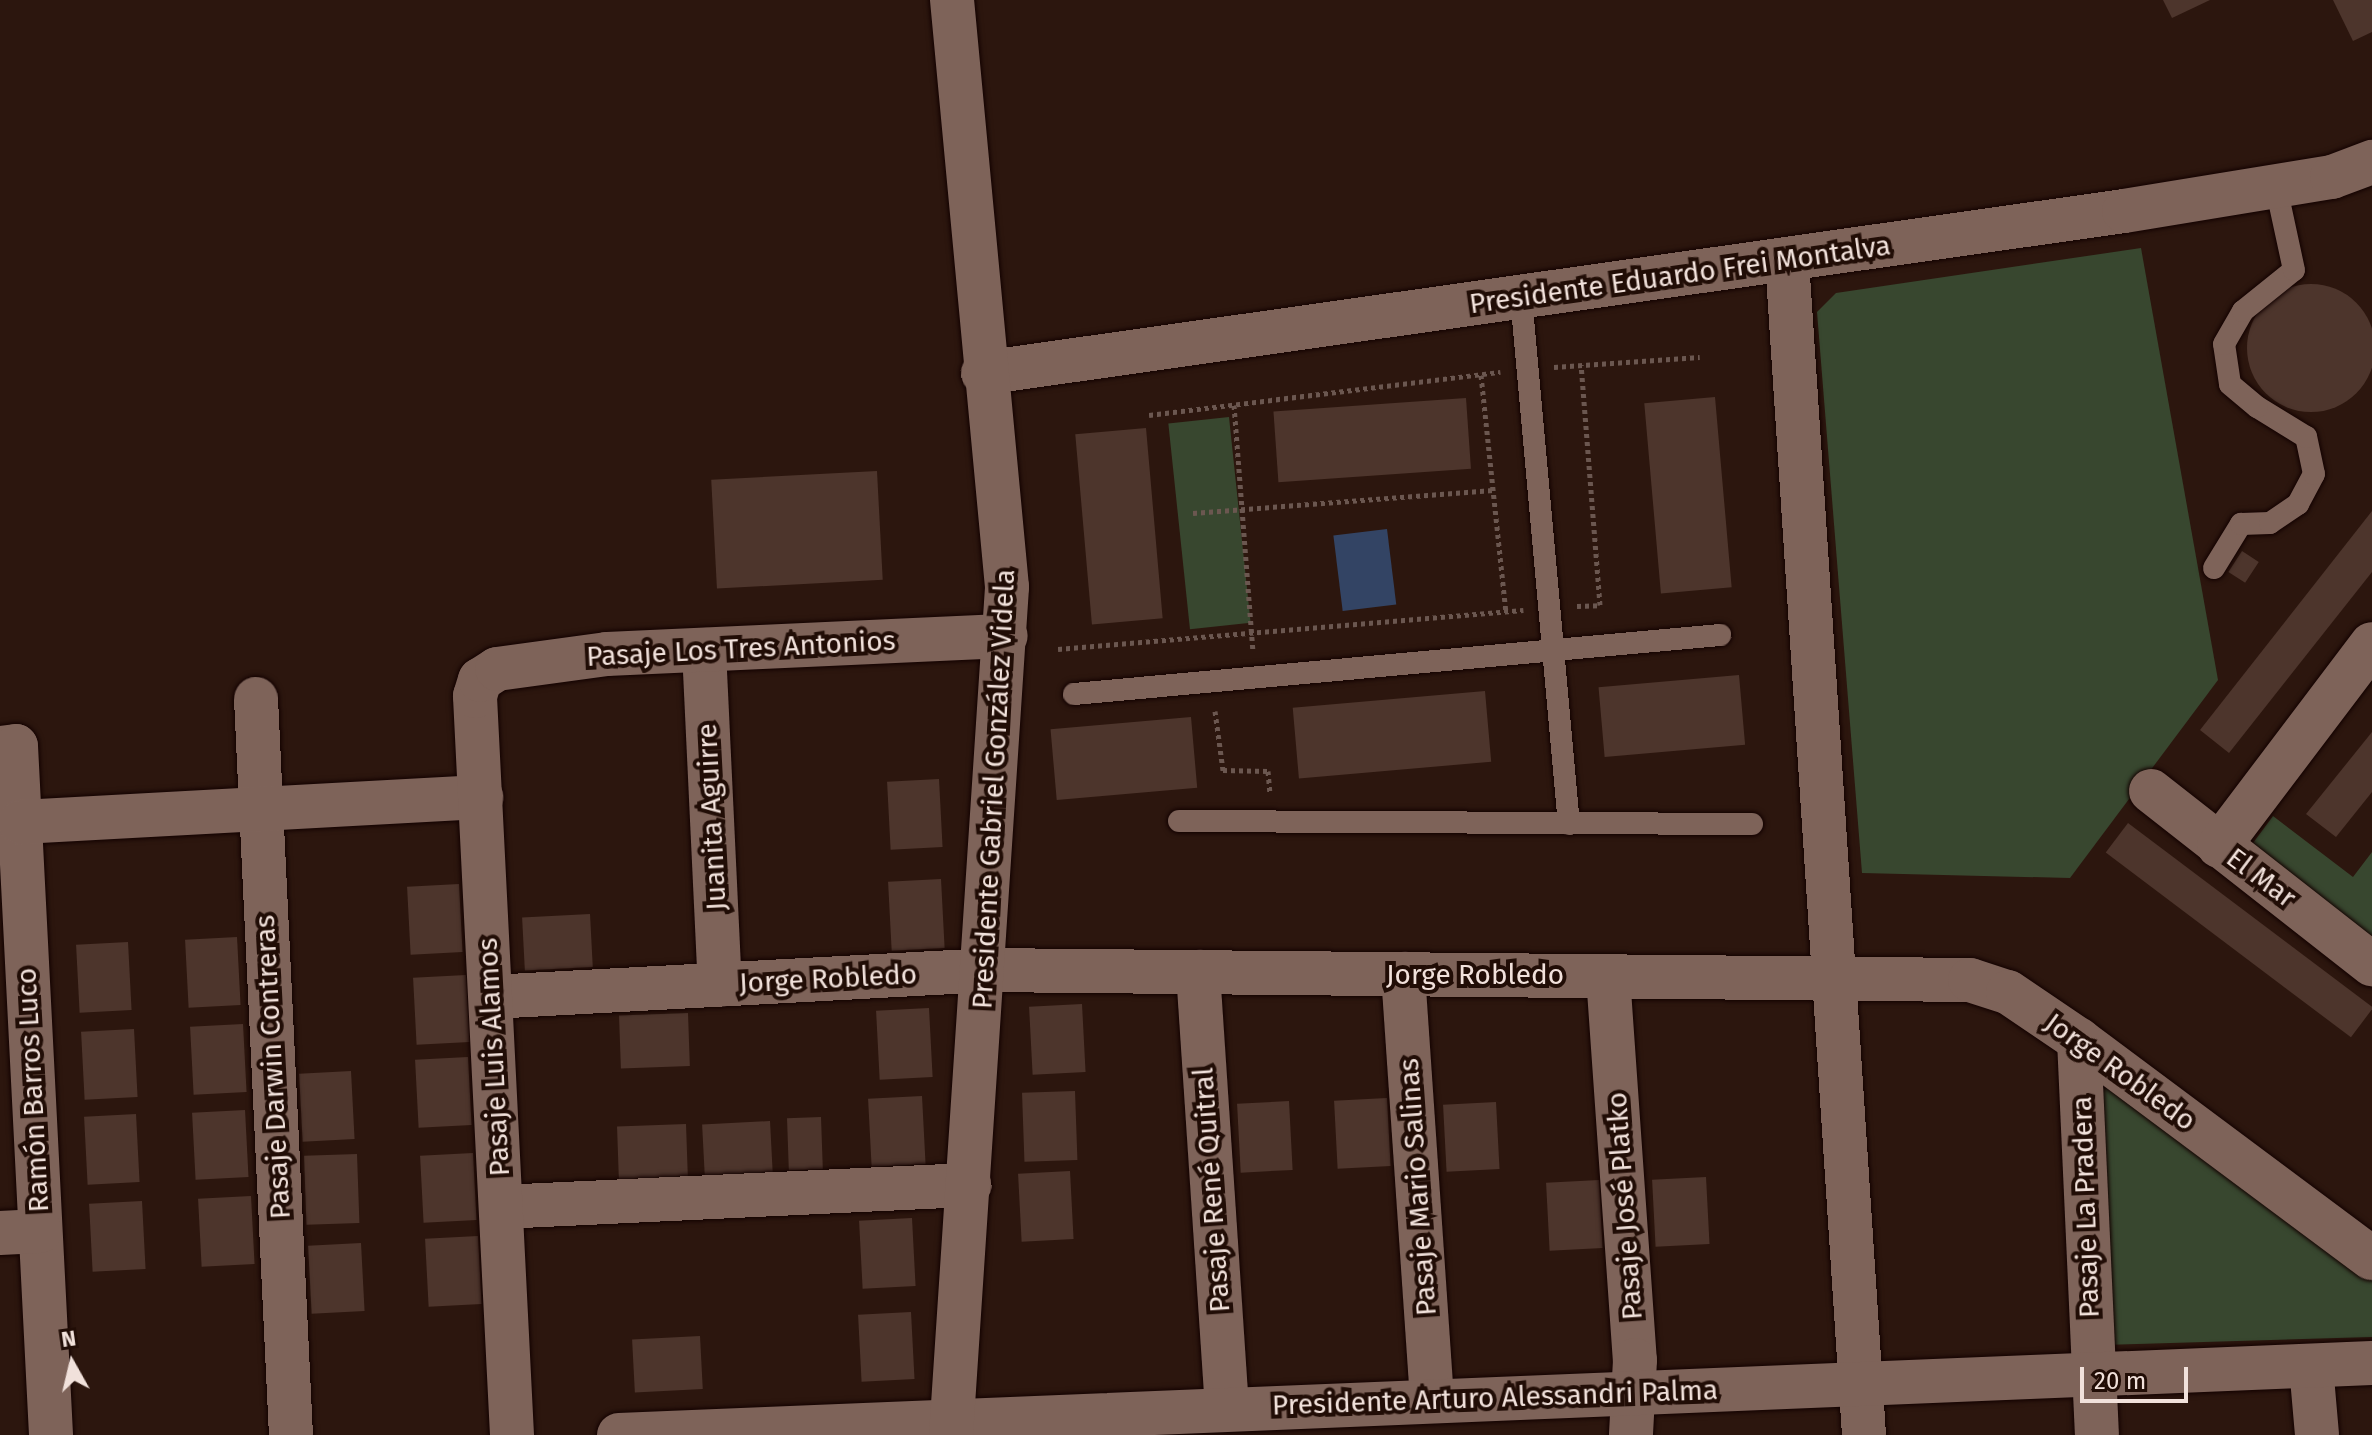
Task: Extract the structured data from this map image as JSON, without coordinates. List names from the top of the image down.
{
  "streets": {
    "street": [
      "Presidente Eduardo Frei Montalva",
      "Pasaje Los Tres Antonios",
      "Presidente Gabriel González Videla",
      "Juanita Aguirre",
      "El Mar",
      "Jorge Robledo",
      "Pasaje Luis Alamos",
      "Pasaje Darwin Contreras",
      "Ramón Barros Luco",
      "Pasaje Mario Salinas",
      "Pasaje René Quitral",
      "Pasaje José Platko",
      "Pasaje La Pradera",
      "Presidente Arturo Alessandri Palma"
    ]
  },
  "crossings": [
    ["Presidente Eduardo Frei Montalva", "Presidente Gabriel González Videla"],
    ["Pasaje Los Tres Antonios", "Presidente Gabriel González Videla"],
    ["Pasaje Los Tres Antonios", "Juanita Aguirre"],
    ["Pasaje Los Tres Antonios", "Pasaje Luis Alamos"],
    ["Presidente Gabriel González Videla", "Jorge Robledo"],
    ["Presidente Gabriel González Videla", "Presidente Arturo Alessandri Palma"],
    ["Juanita Aguirre", "Jorge Robledo"],
    ["Jorge Robledo", "Pasaje Luis Alamos"],
    ["Jorge Robledo", "Pasaje Mario Salinas"],
    ["Jorge Robledo", "Pasaje René Quitral"],
    ["Jorge Robledo", "Pasaje José Platko"],
    ["Jorge Robledo", "Pasaje La Pradera"],
    ["Pasaje Mario Salinas", "Presidente Arturo Alessandri Palma"],
    ["Pasaje René Quitral", "Presidente Arturo Alessandri Palma"],
    ["Pasaje José Platko", "Presidente Arturo Alessandri Palma"],
    ["Pasaje La Pradera", "Presidente Arturo Alessandri Palma"]
  ],
  "scale_bar": "20 m",
  "north": "top"
}
